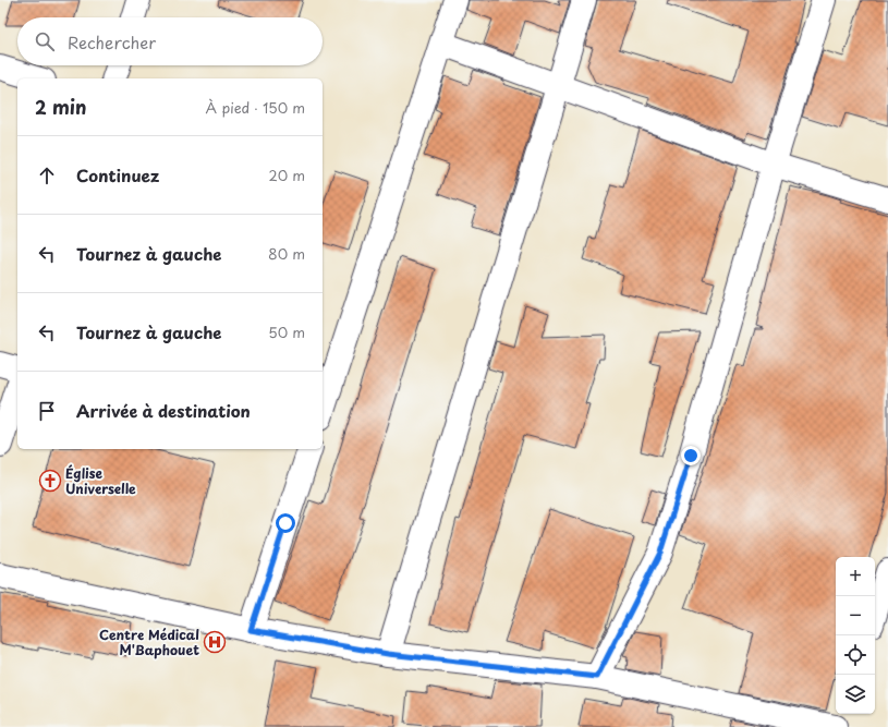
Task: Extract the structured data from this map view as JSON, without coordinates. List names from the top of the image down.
{
  "places": {
    "church": ["Église Universelle"],
    "hospital": ["Centre Médical M'Baphouet"]
  },
  "page": {
    "search": "Rechercher",
    "heading": ["2 min", "À pied · 150 m"],
    "list": [
      ["Continuez", "20 m"],
      ["Tournez à gauche", "80 m"],
      ["Tournez à gauche", "50 m"],
      "Arrivée à destination"
    ],
    "map_buttons": ["+", "−"]
  }
}
